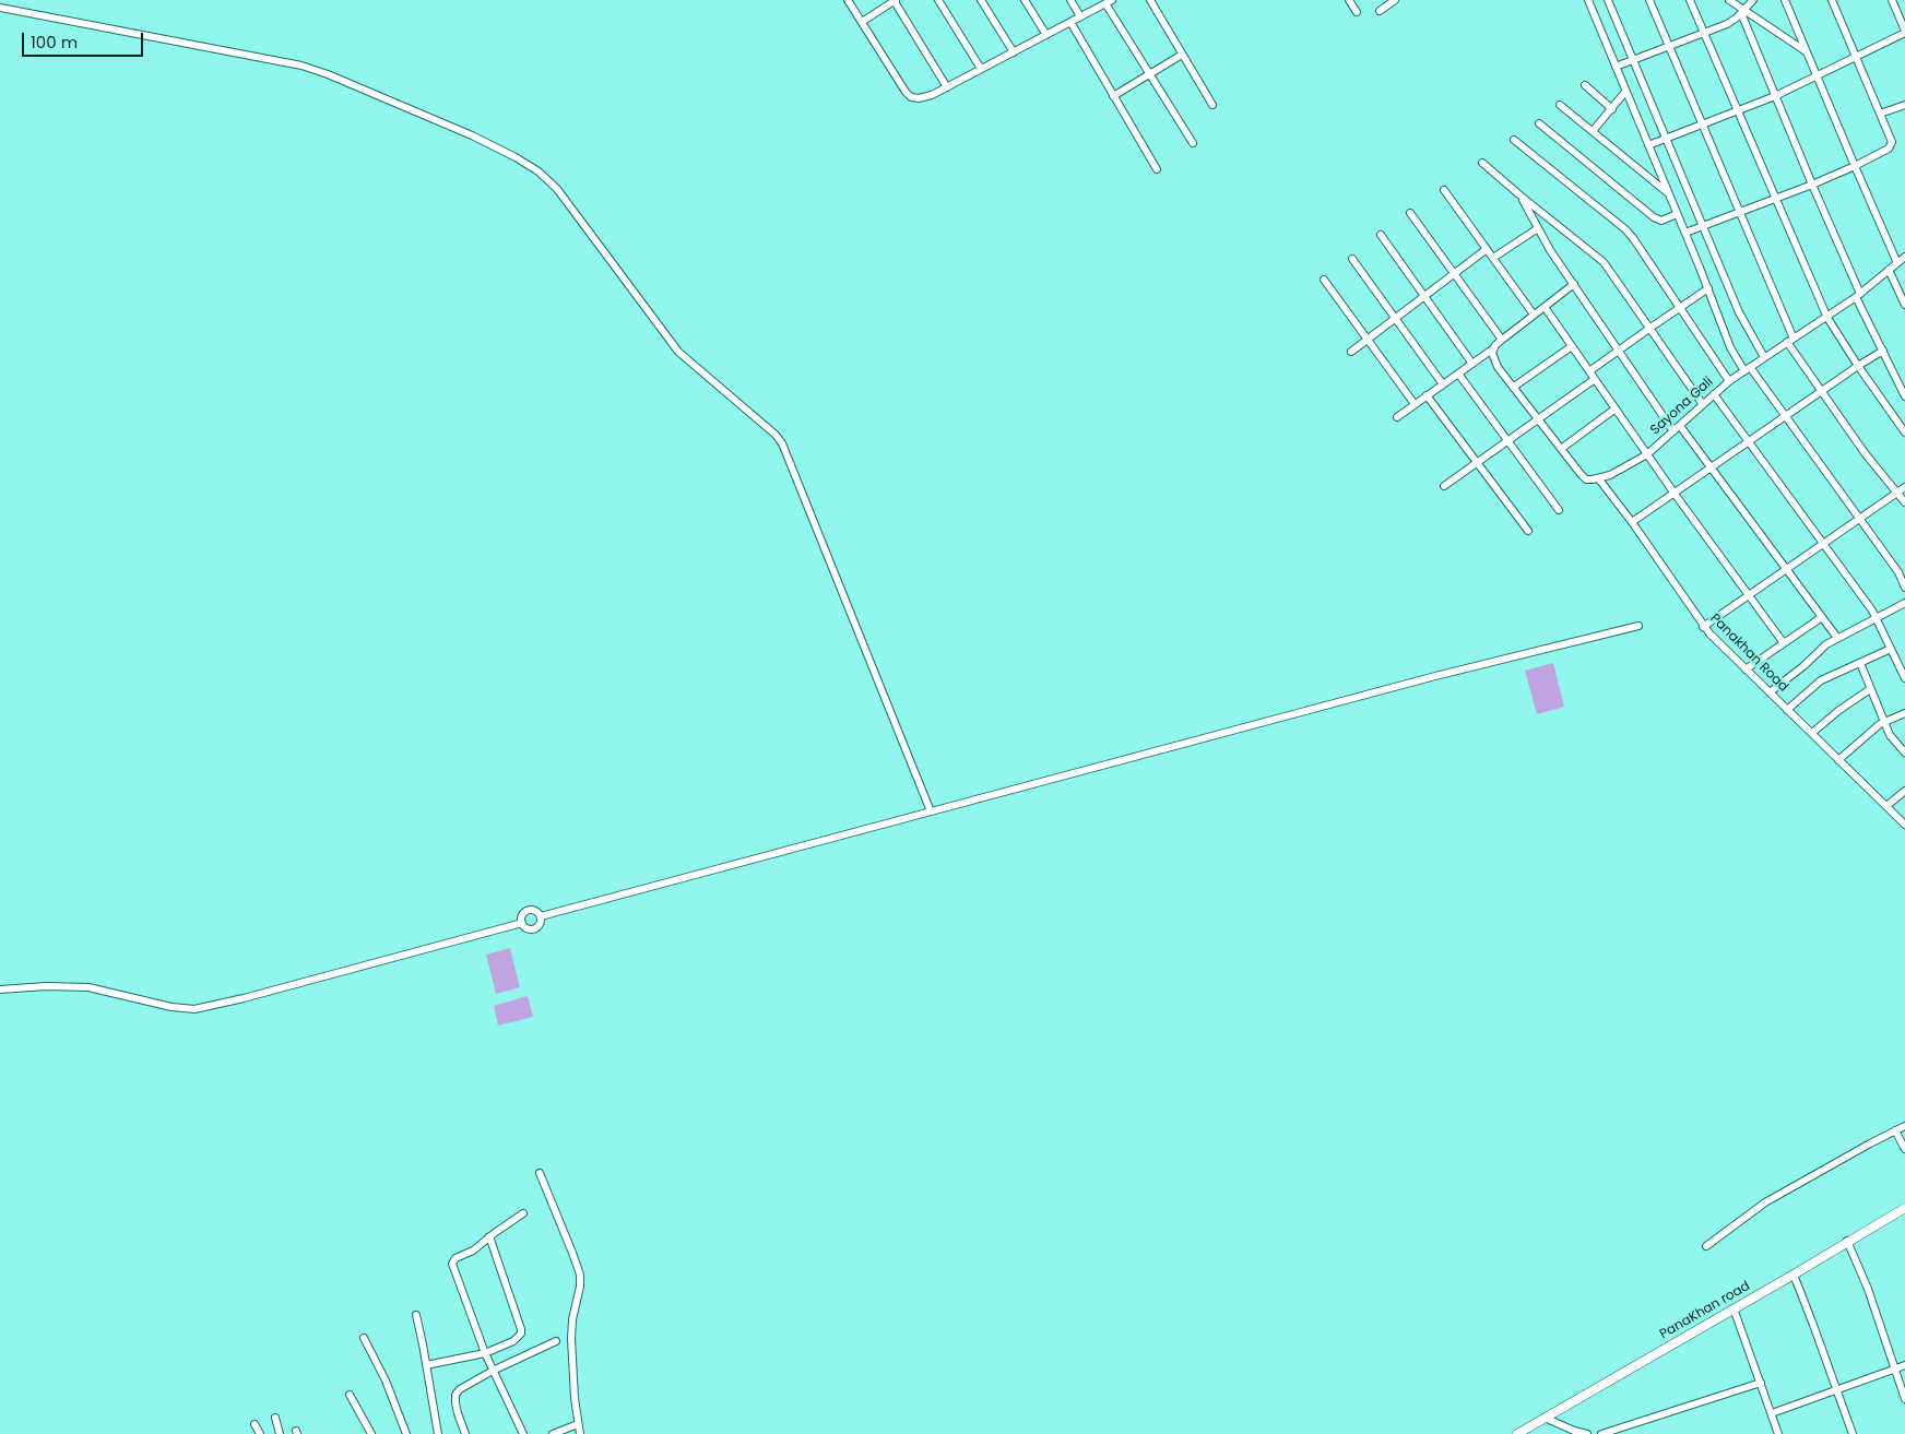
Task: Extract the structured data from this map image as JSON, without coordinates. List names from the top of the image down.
{
  "streets": {
    "street": ["Sayona Gali", "Panakhan Road", "PanaKhan road"]
  },
  "crossings": [
    ["Sayona Gali", "Panakhan Road"]
  ],
  "scale_bar": "100 m"
}
